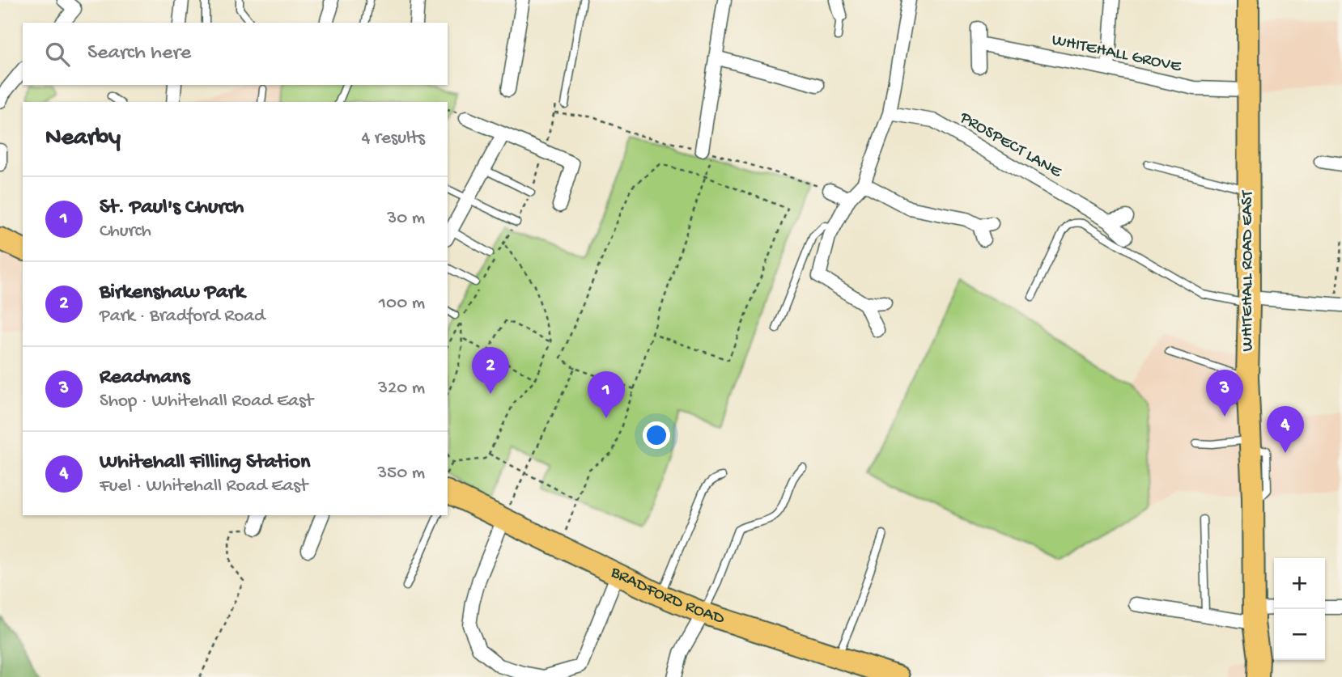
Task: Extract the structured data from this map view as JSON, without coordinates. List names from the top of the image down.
{
  "streets": {
    "main road": ["WHITEHALL ROAD EAST", "BRADFORD ROAD"],
    "street": ["WHITEHALL GROVE", "PROSPECT LANE"]
  },
  "crossings": [
    ["WHITEHALL GROVE", "WHITEHALL ROAD EAST"]
  ],
  "page": {
    "search": "Search here",
    "heading": ["Nearby", "4 results"],
    "list": [
      {
        "mark": "1",
        "name": "St. Paul's Church",
        "note": "Church",
        "value": "30 m"
      },
      {
        "mark": "2",
        "name": "Birkenshaw Park",
        "note": "Park · Bradford Road",
        "value": "100 m"
      },
      {
        "mark": "3",
        "name": "Readmans",
        "note": "Shop · Whitehall Road East",
        "value": "320 m"
      },
      {
        "mark": "4",
        "name": "Whitehall Filling Station",
        "note": "Fuel · Whitehall Road East",
        "value": "350 m"
      }
    ],
    "pins": [
      "2",
      "3",
      "1",
      "4"
    ],
    "map_buttons": ["+", "−"]
  }
}
